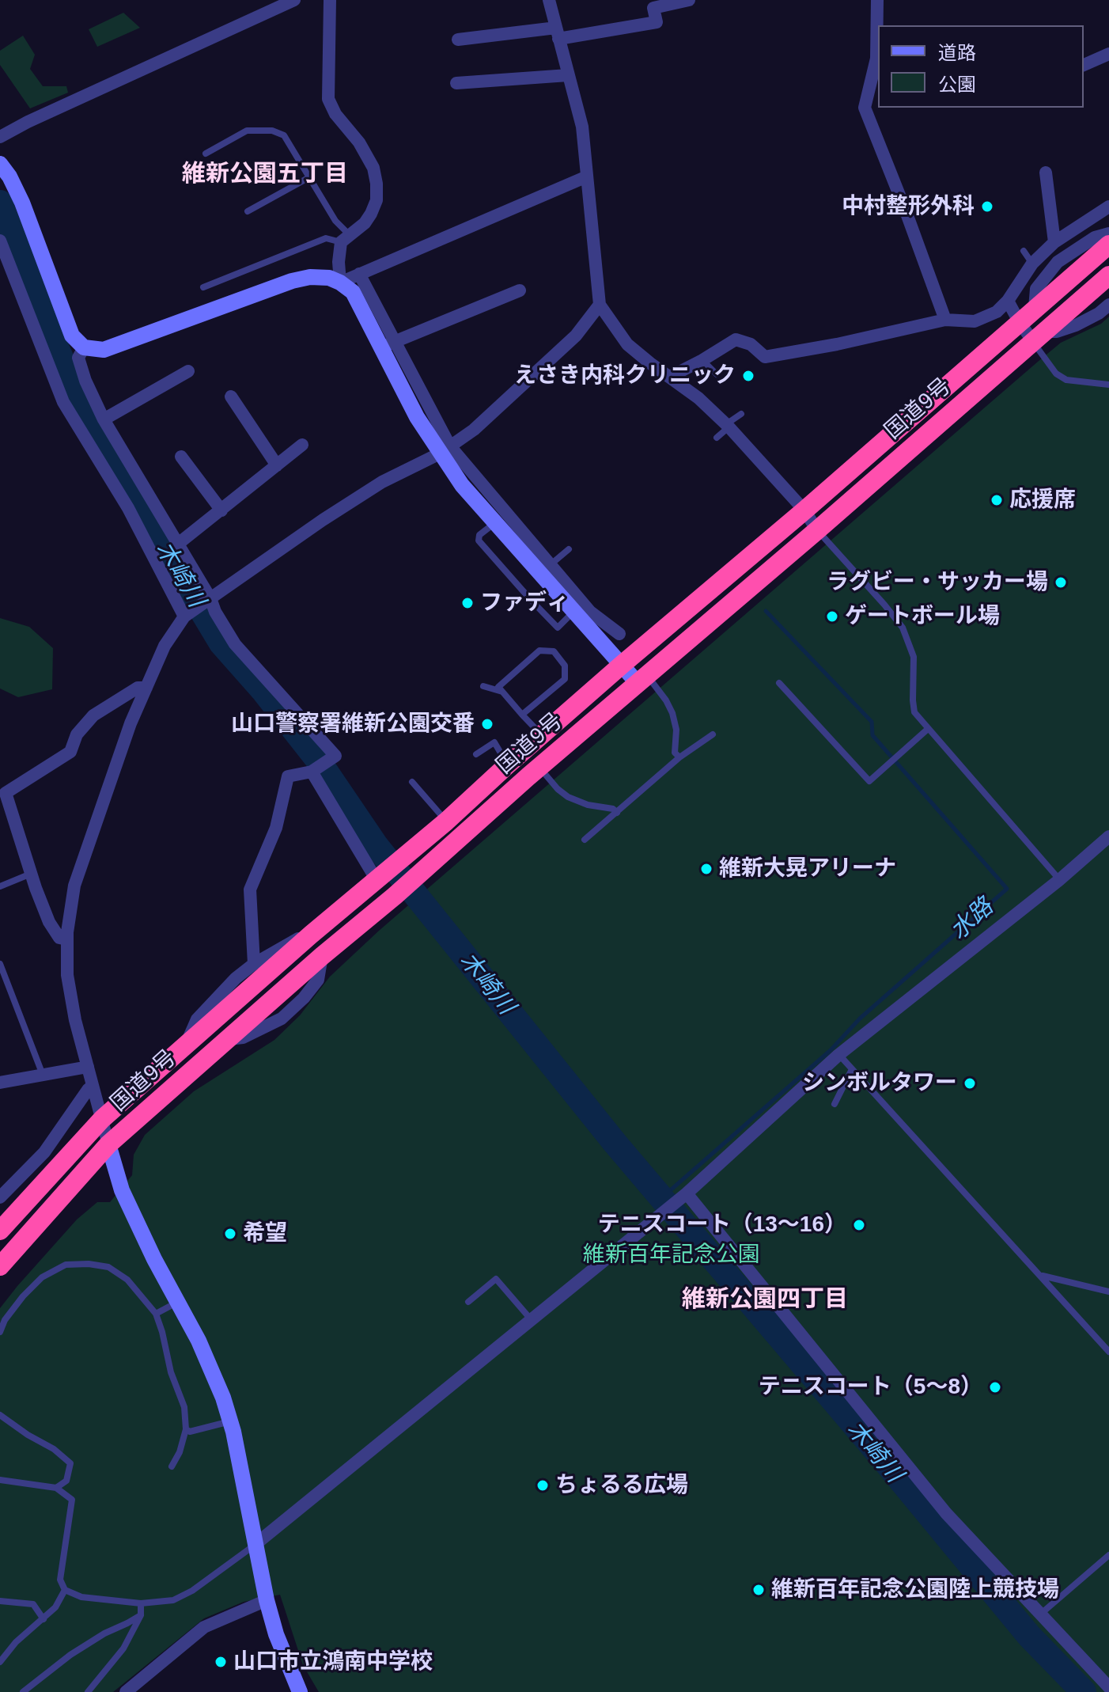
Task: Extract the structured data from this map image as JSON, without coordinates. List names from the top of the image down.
{
  "streets": {
    "highway": ["国道9号"]
  },
  "districts": ["維新公園五丁目", "維新公園四丁目"],
  "water": ["木崎川", "水路"],
  "parks": ["維新百年記念公園"],
  "places": [
    "中村整形外科",
    "えさき内科クリニック",
    "応援席",
    "ラグビー・サッカー場",
    "ファディ",
    "ゲートボール場",
    "山口警察署維新公園交番",
    "維新大晃アリーナ",
    "シンボルタワー",
    "テニスコート（13～16）",
    "希望",
    "テニスコート（5～8）",
    "ちょるる広場",
    "維新百年記念公園陸上競技場",
    "山口市立鴻南中学校"
  ],
  "legend": ["道路", "公園"]
}
